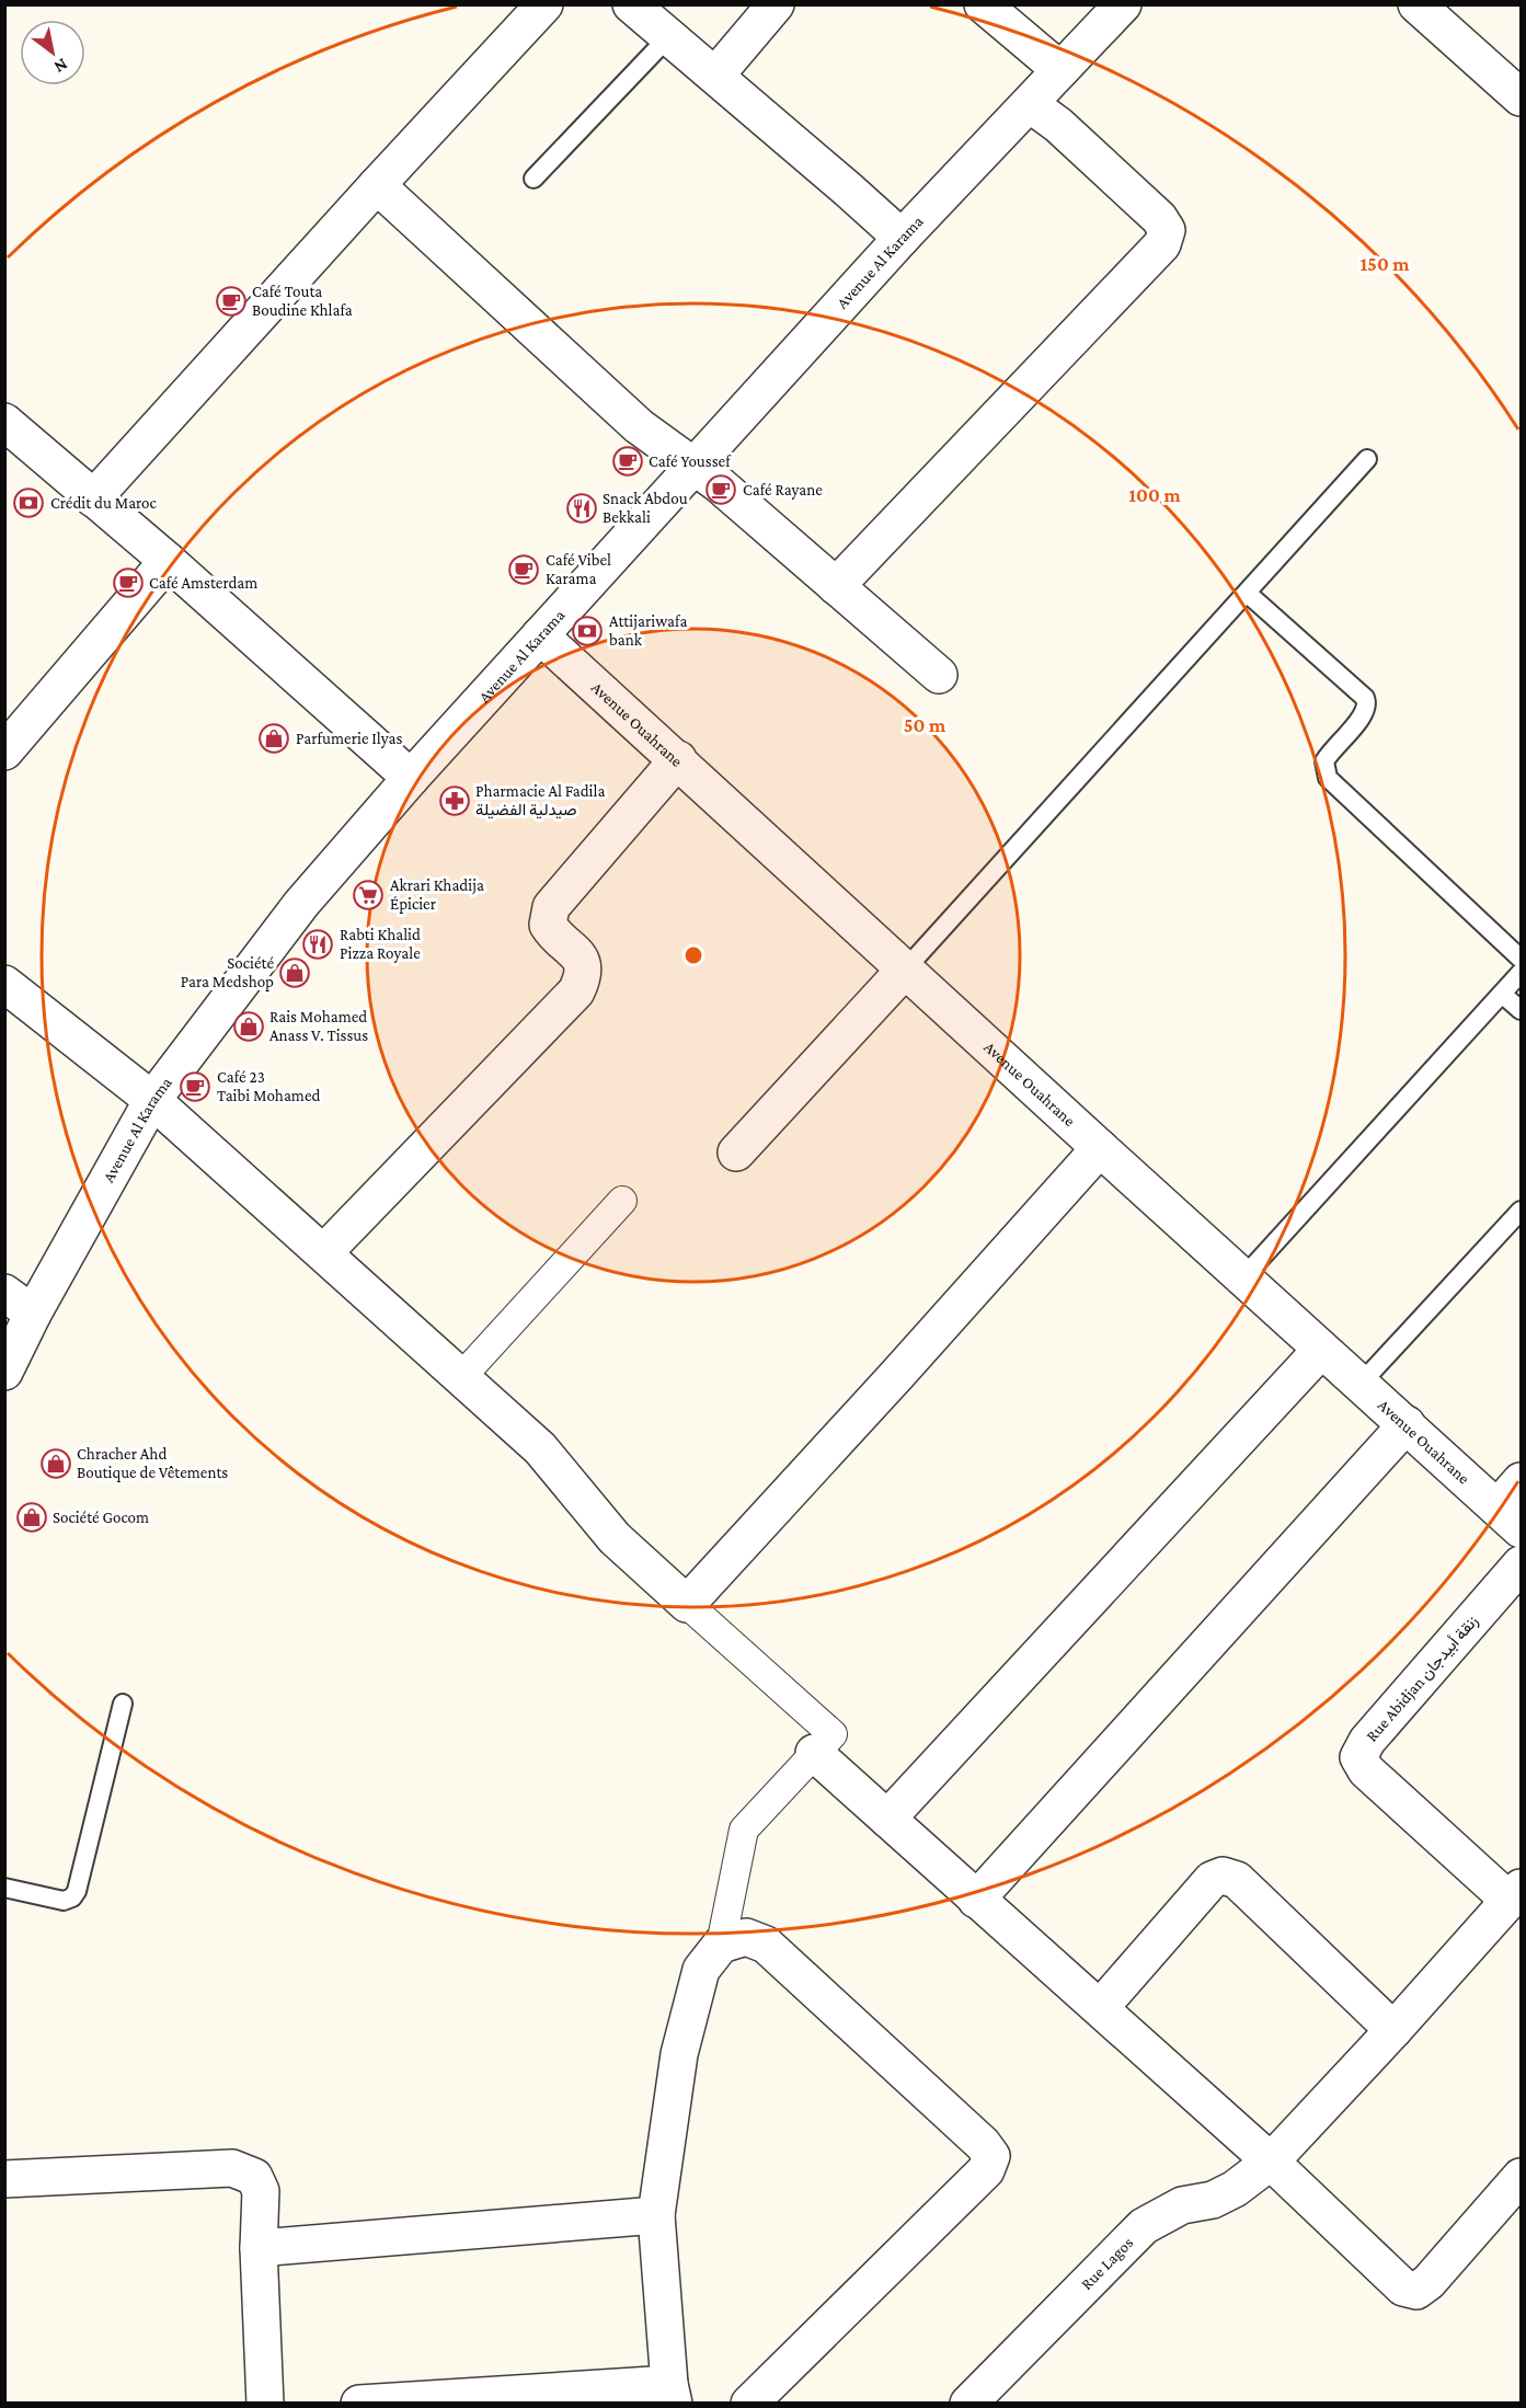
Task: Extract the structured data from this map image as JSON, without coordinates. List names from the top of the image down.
{
  "streets": {
    "street": [
      "Avenue Al Karama",
      "Avenue Ouahrane",
      "Rue Abidjan زنقة أبيدجان",
      "Rue Lagos"
    ]
  },
  "crossings": [
    ["Avenue Al Karama", "Avenue Ouahrane"],
    ["Rue Abidjan زنقة أبيدجان", "Rue Lagos"]
  ],
  "places": {
    "cafe": [
      "Café Touta Boudine Khlafa",
      "Café Youssef",
      "Café Rayane",
      "Café Vibel Karama",
      "Café Amsterdam",
      "Café 23 Taibi Mohamed"
    ],
    "bank": ["Crédit du Maroc", "Attijariwafa bank"],
    "restaurant": ["Snack Abdou Bekkali", "Rabti Khalid Pizza Royale"],
    "shop": [
      "Parfumerie Ilyas",
      "Société Para Medshop",
      "Rais Mohamed Anass V. Tissus",
      "Chracher Ahd Boutique de Vêtements",
      "Société Gocom"
    ],
    "pharmacy": ["Pharmacie Al Fadila صيدلية الفضيلة"],
    "supermarket": ["Akrari Khadija Épicier"]
  },
  "north": "bottom right",
  "rings": ["150 m", "100 m", "50 m"]
}
